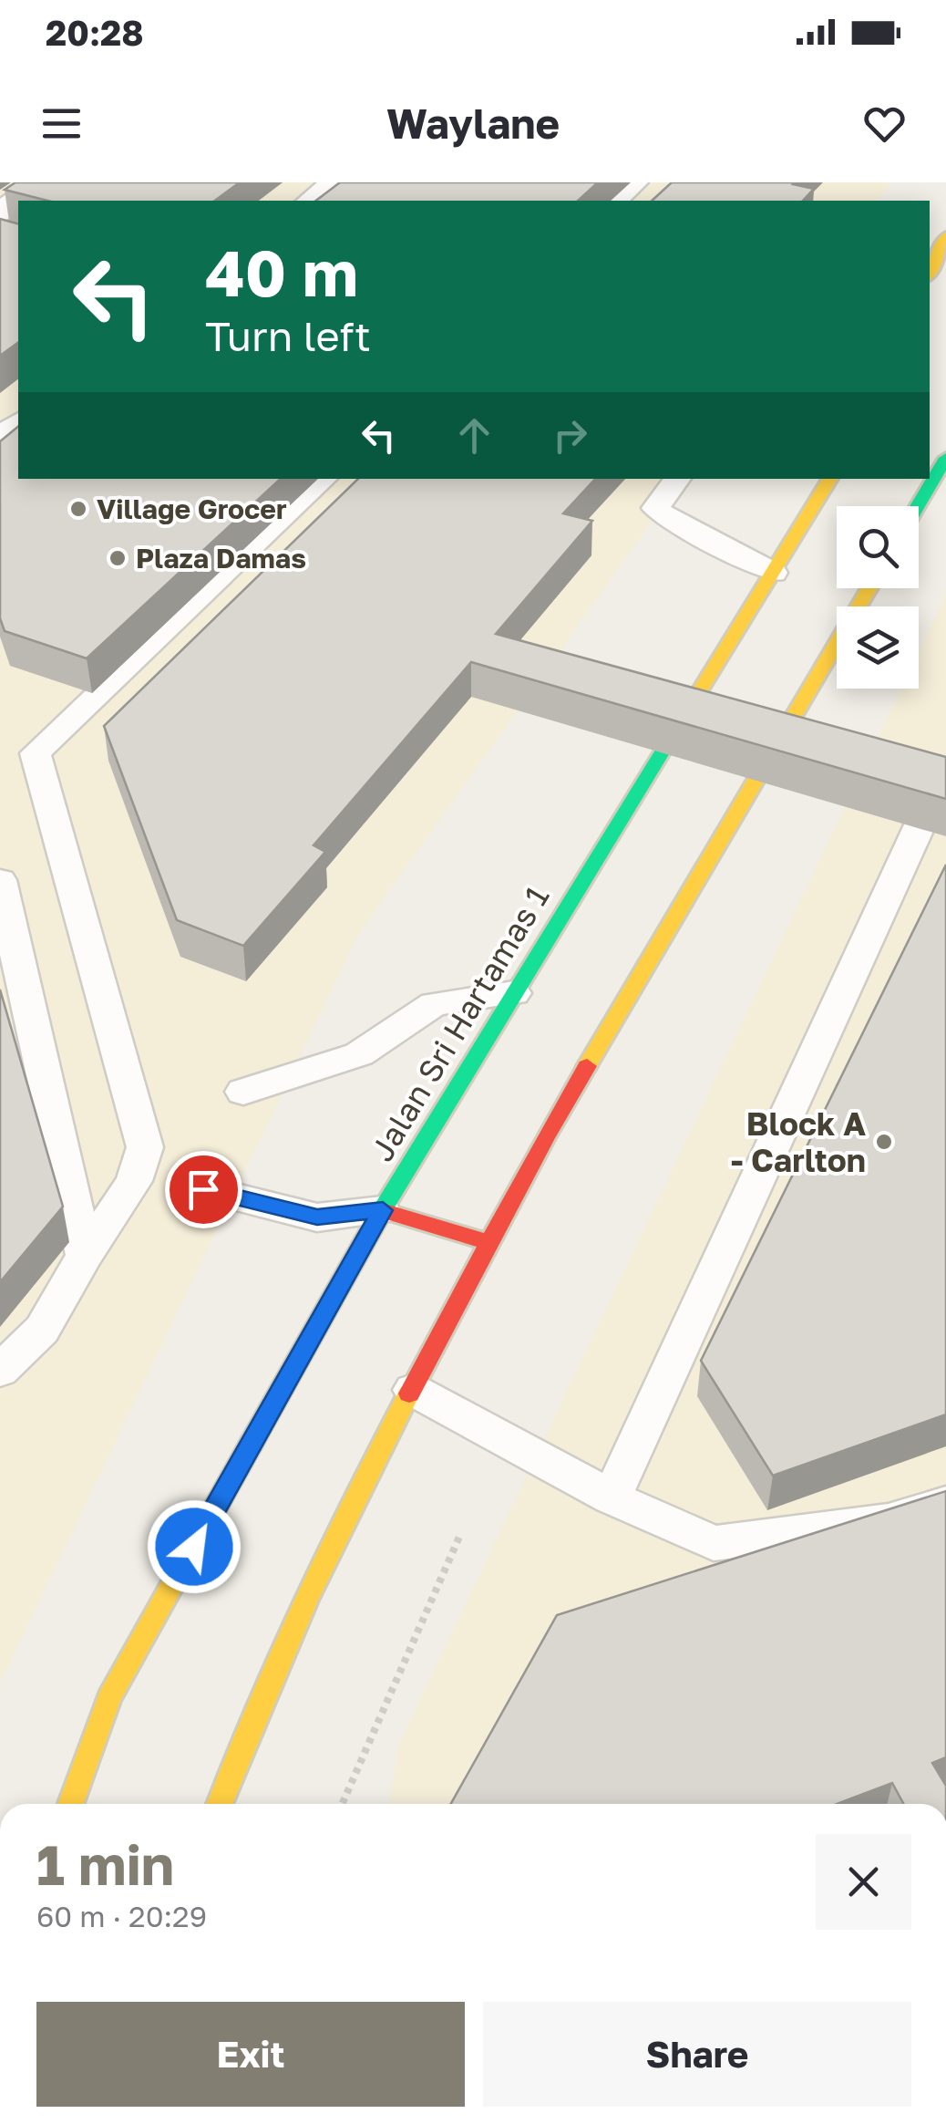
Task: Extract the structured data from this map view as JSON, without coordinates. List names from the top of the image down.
{
  "streets": {
    "street": ["Jalan Sri Hartamas 1"]
  },
  "places": ["Village Grocer", "Plaza Damas", "Block A - Carlton"],
  "page": {
    "status": "20:28",
    "header": "Waylane",
    "turn": ["40 m", "Turn left"],
    "heading": ["1 min", "60 m · 20:29"],
    "buttons": ["Exit", "Share"]
  }
}
